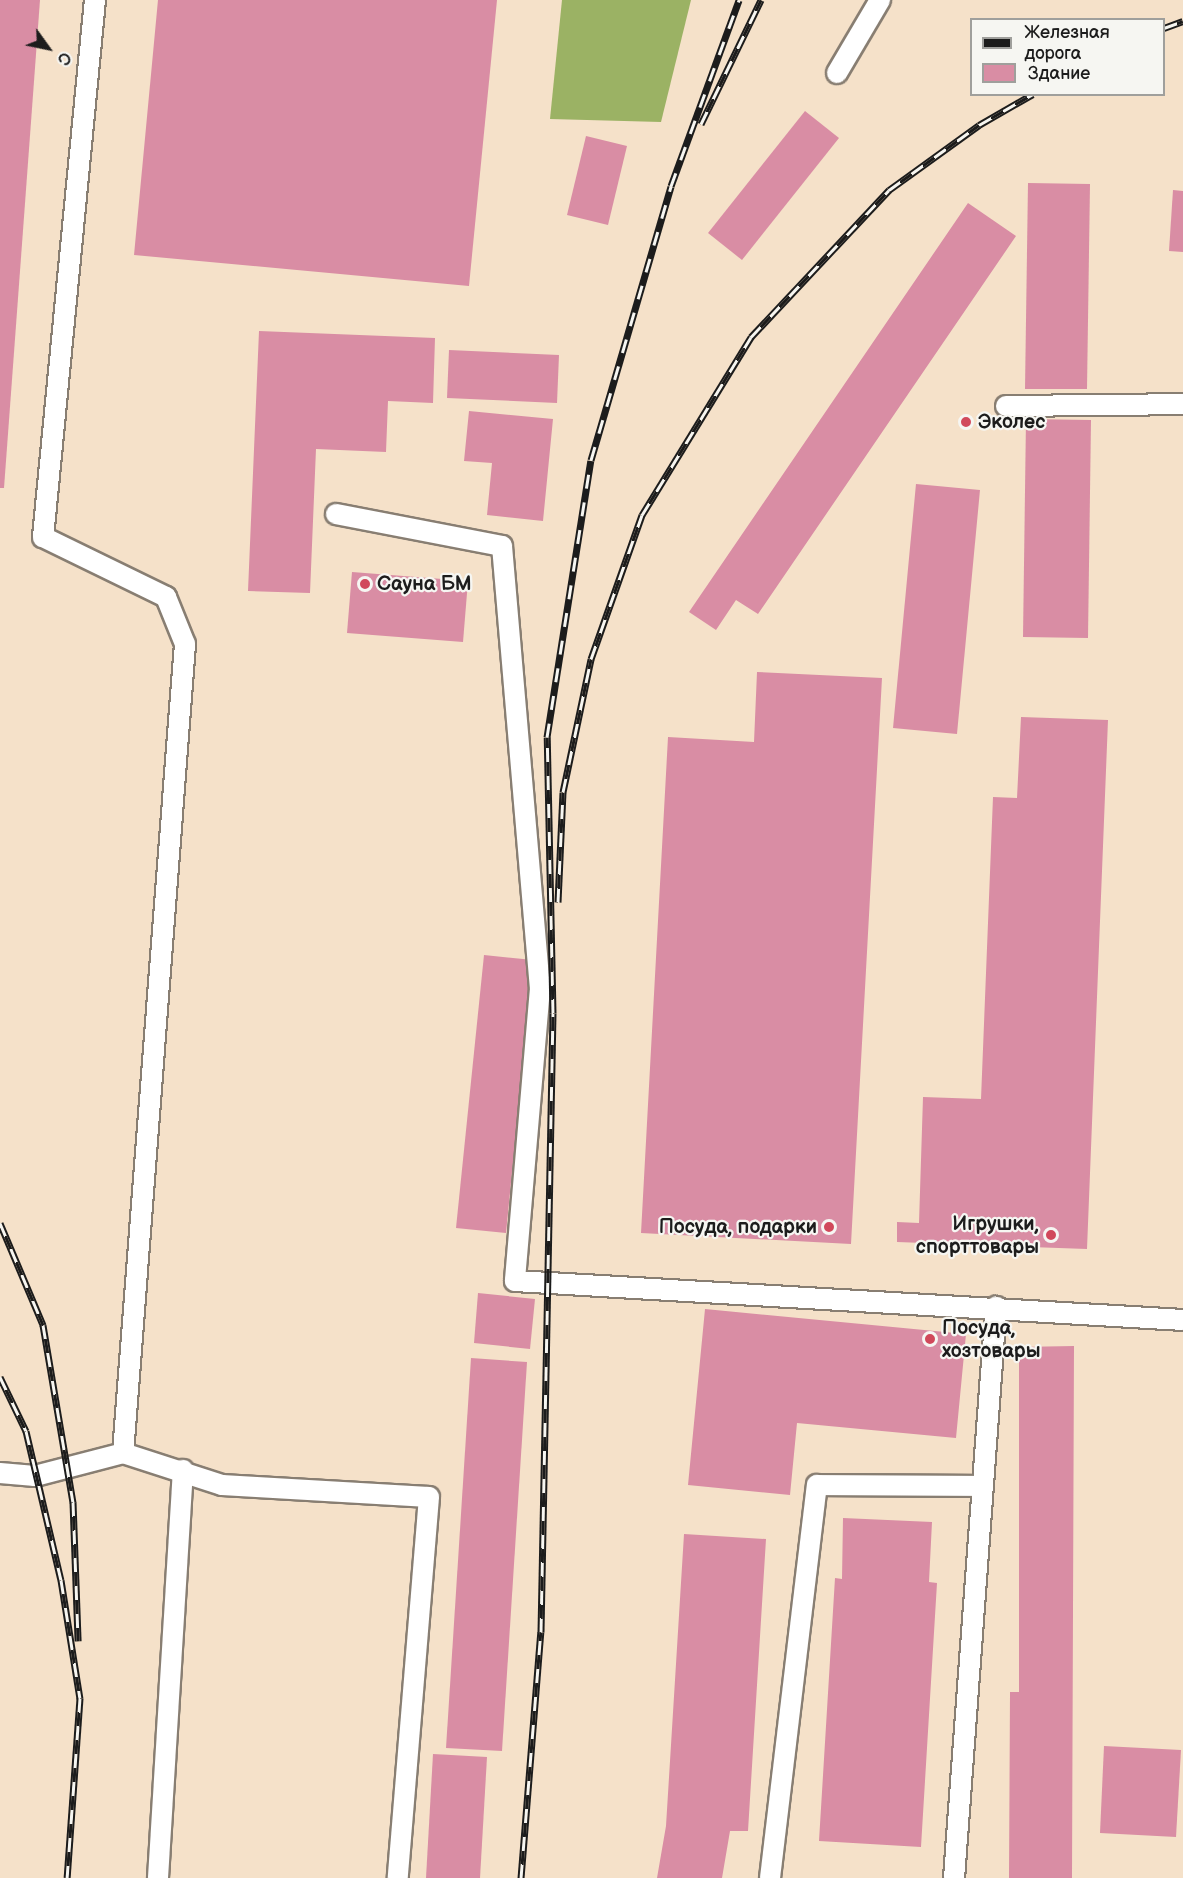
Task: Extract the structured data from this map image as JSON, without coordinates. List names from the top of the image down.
{
  "places": [
    "Эколес",
    "Сауна БМ",
    "Посуда, подарки",
    "Игрушки, спорттовары",
    "Посуда, хозтовары"
  ],
  "legend": ["Железная дорога", "Здание"],
  "north": "bottom right"
}
